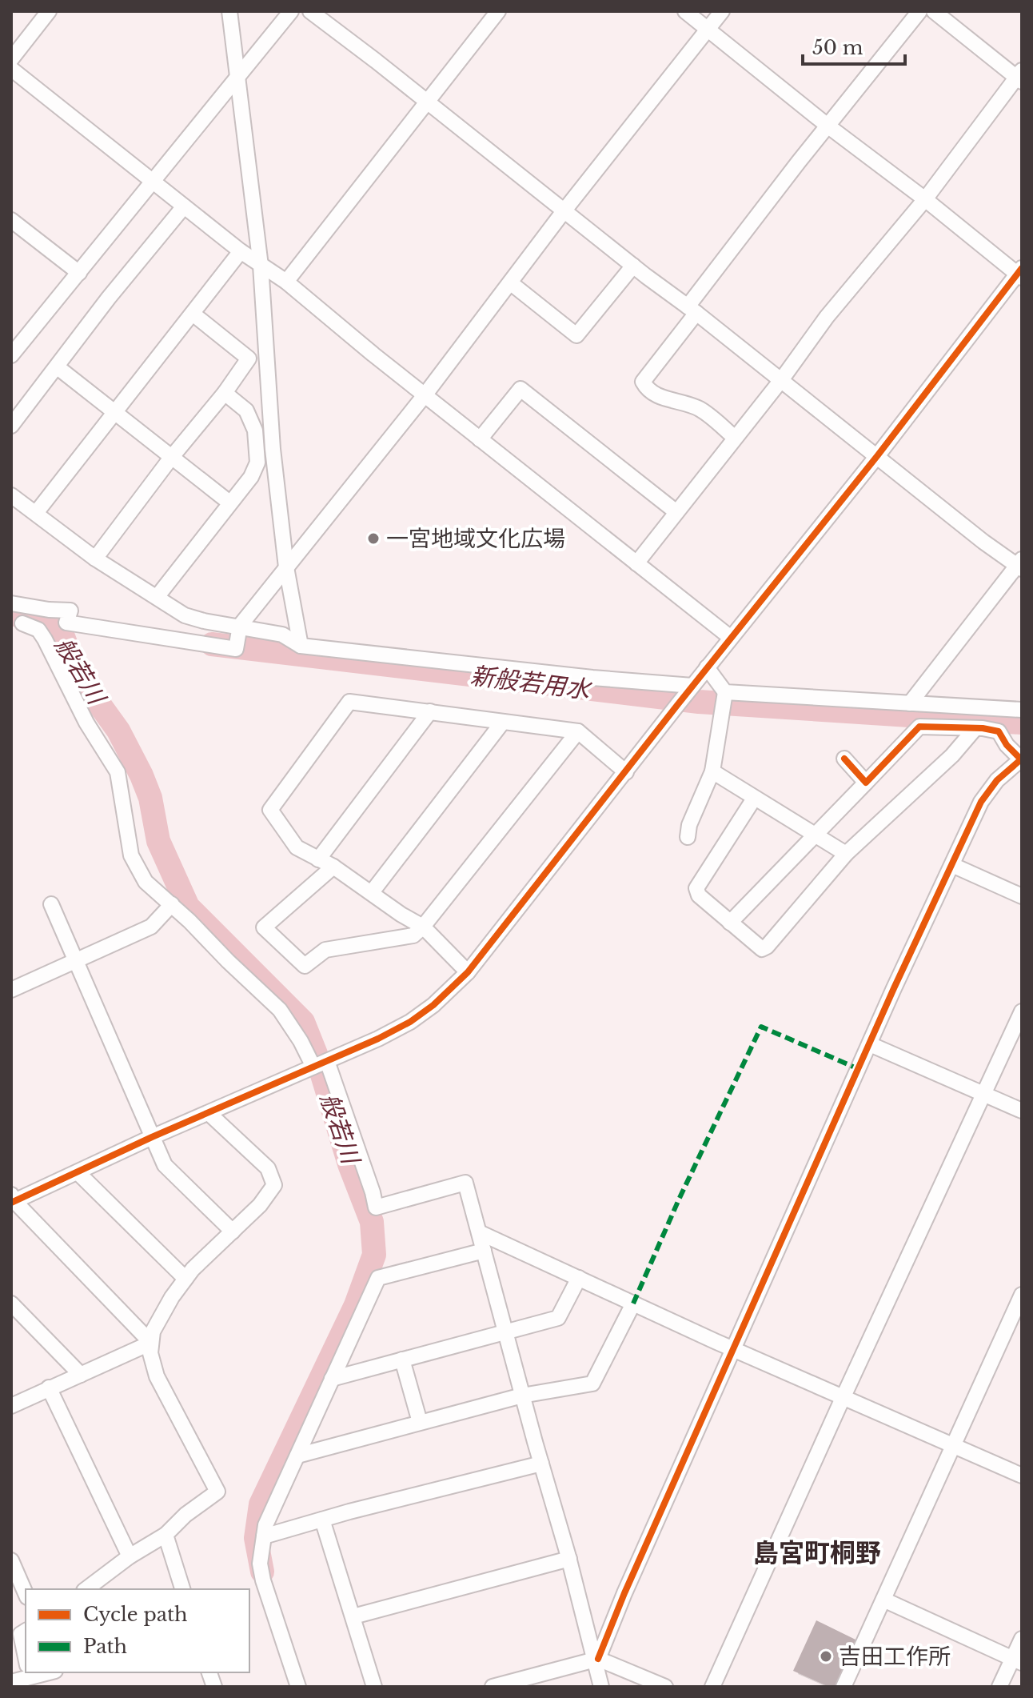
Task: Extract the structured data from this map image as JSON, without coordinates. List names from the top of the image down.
{
  "districts": ["島宮町桐野"],
  "water": ["般若川", "新般若用水"],
  "places": ["一宮地域文化広場", "吉田工作所"],
  "legend": ["Cycle path", "Path"],
  "scale_bar": "50 m"
}
